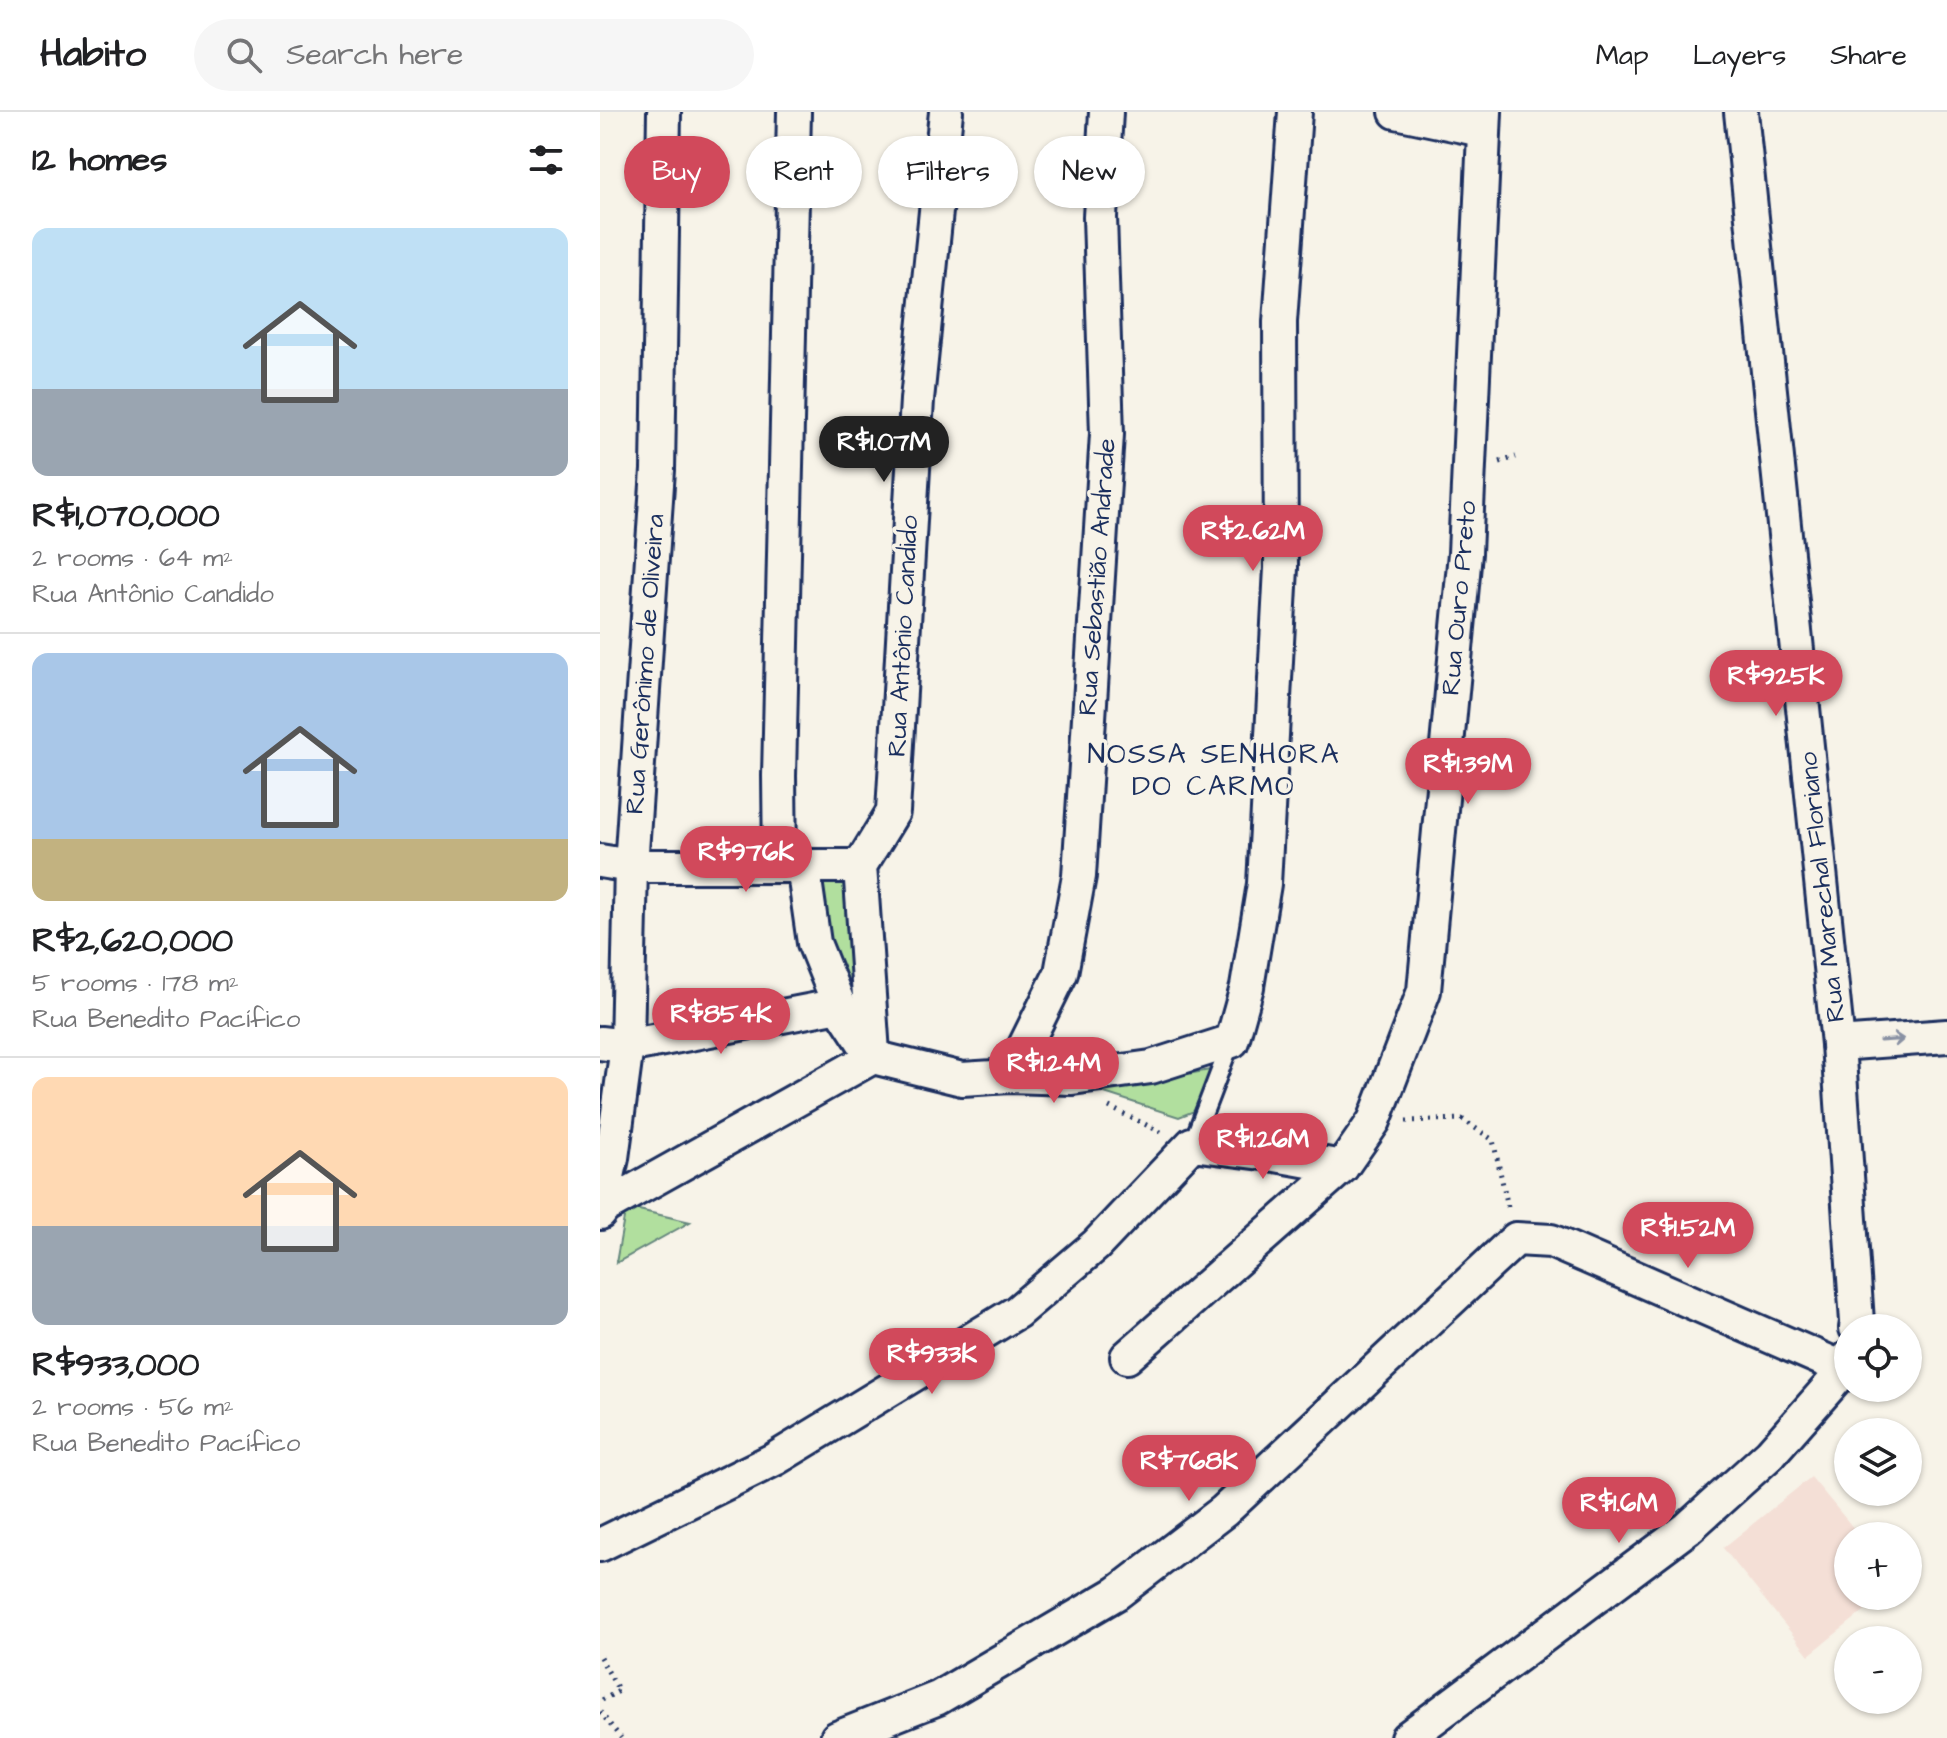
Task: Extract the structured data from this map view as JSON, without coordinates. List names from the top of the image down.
{
  "streets": {
    "street": [
      "Rua Sebastião Andrade",
      "Rua Ouro Preto",
      "Rua Antônio Candido",
      "Rua Gerônimo de Oliveira",
      "Rua Marechal Floriano"
    ]
  },
  "districts": ["NOSSA SENHORA DO CARMO"],
  "page": {
    "header": "Habito",
    "search": "Search here",
    "nav": ["Map", "Layers", "Share"],
    "heading": "12 homes",
    "chip": [
      "Buy",
      "Rent",
      "Filters",
      "New"
    ],
    "list": [
      {
        "name": "R$1,070,000",
        "note": "2 rooms · 64 m² · Rua Antônio Candido"
      },
      {
        "name": "R$2,620,000",
        "note": "5 rooms · 178 m² · Rua Benedito Pacífico"
      },
      {
        "name": "R$933,000",
        "note": "2 rooms · 56 m² · Rua Benedito Pacífico"
      }
    ],
    "price": [
      "R$1.07M",
      "R$2.62M",
      "R$925K",
      "R$1.39M",
      "R$976K",
      "R$854K",
      "R$1.24M",
      "R$1.26M",
      "R$1.52M",
      "R$933K",
      "R$768K",
      "R$1.6M"
    ],
    "map_buttons": ["+", "−"]
  }
}
